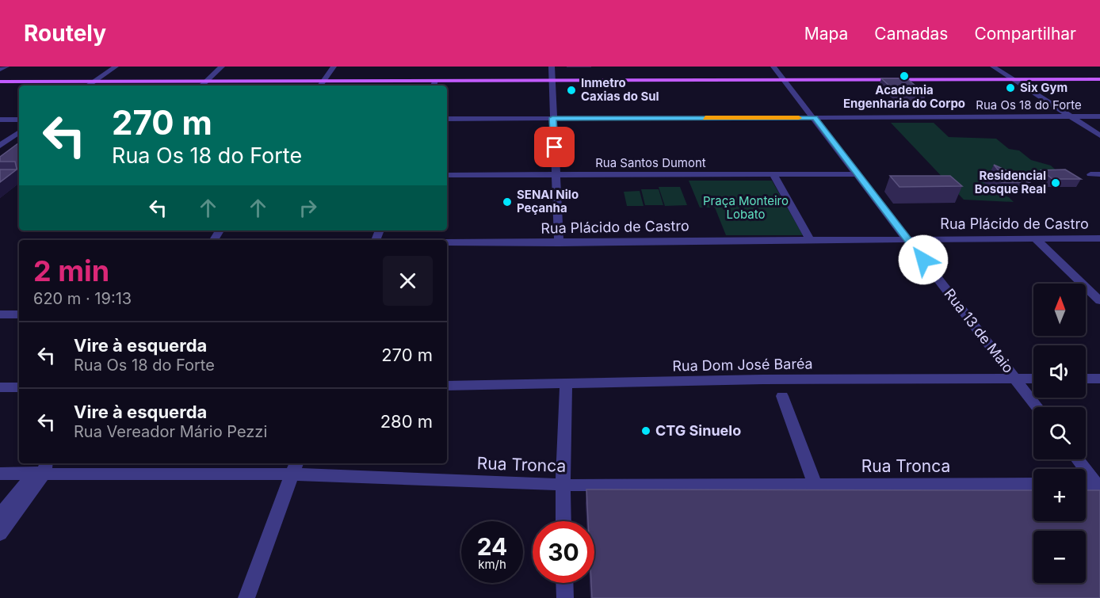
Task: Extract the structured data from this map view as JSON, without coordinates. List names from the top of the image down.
{
  "streets": {
    "street": [
      "Rua Os 18 do Forte",
      "Rua Santos Dumont",
      "Rua Plácido de Castro",
      "Rua 13 de Maio",
      "Rua Dom José Baréa",
      "Rua Tronca"
    ]
  },
  "crossings": [
    ["Rua Os 18 do Forte", "Rua 13 de Maio"],
    ["Rua Santos Dumont", "Rua 13 de Maio"],
    ["Rua Plácido de Castro", "Rua 13 de Maio"],
    ["Rua 13 de Maio", "Rua Dom José Baréa"]
  ],
  "parks": ["Praça Monteiro Lobato"],
  "places": [
    "Academia Engenharia do Corpo",
    "Six Gym",
    "Inmetro Caxias do Sul",
    "Residencial Bosque Real",
    "SENAI Nilo Peçanha",
    "CTG Sinuelo"
  ],
  "north": "top",
  "page": {
    "header": "Routely",
    "nav": ["Mapa", "Camadas", "Compartilhar"],
    "turn": ["270 m", "Rua Os 18 do Forte"],
    "heading": ["2 min", "620 m · 19:13"],
    "map_buttons": ["+", "−"],
    "list": [
      {
        "name": "Vire à esquerda",
        "note": "Rua Os 18 do Forte",
        "value": "270 m"
      },
      {
        "name": "Vire à esquerda",
        "note": "Rua Vereador Mário Pezzi",
        "value": "280 m"
      }
    ],
    "speed": "24 km/h",
    "limit": "30"
  }
}
